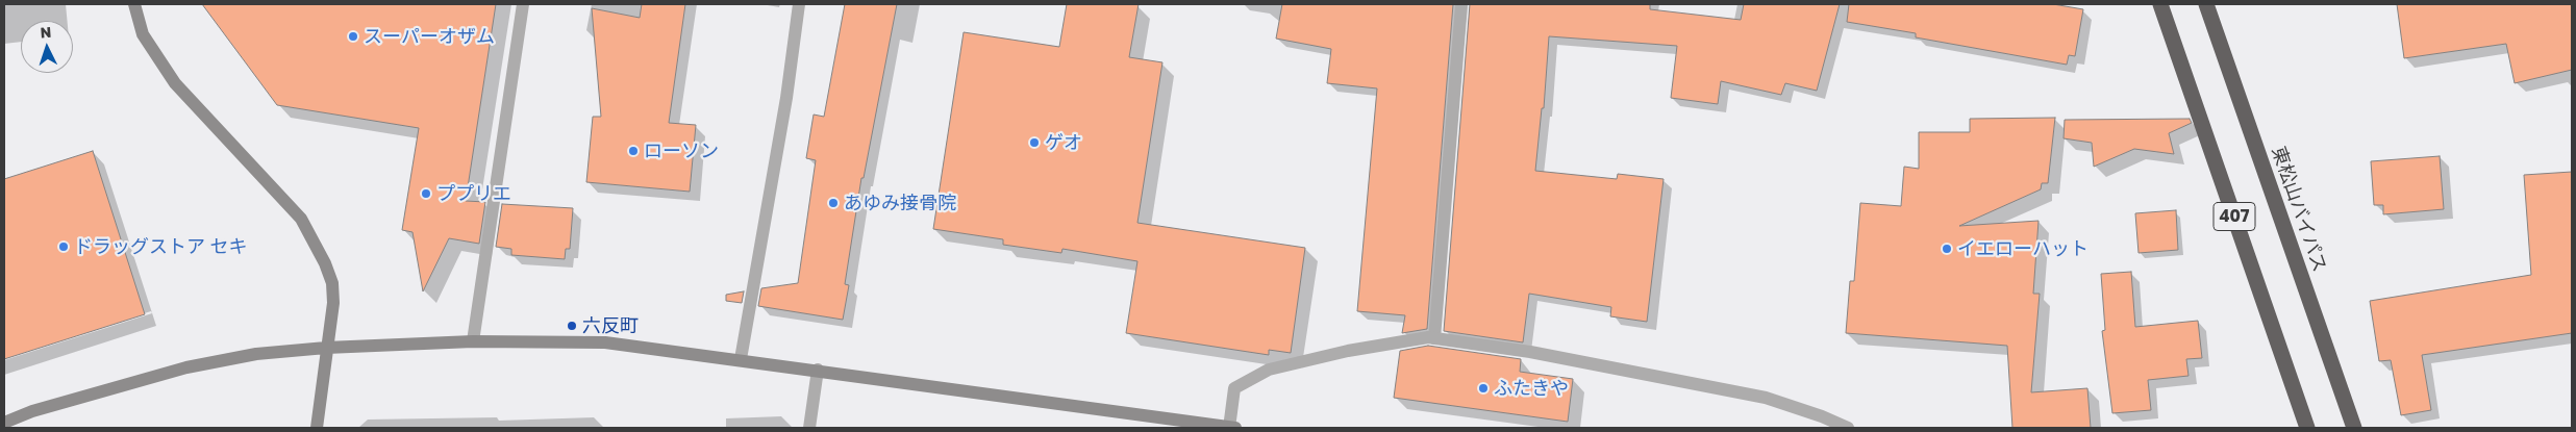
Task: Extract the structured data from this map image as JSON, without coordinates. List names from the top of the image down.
{
  "streets": {
    "highway": ["東松山バイパス", "407"]
  },
  "places": [
    "スーパーオザム",
    "ゲオ",
    "ローソン",
    "ププリエ",
    "あゆみ接骨院",
    "ドラッグストア セキ",
    "イエローハット",
    "六反町",
    "ふたきや"
  ],
  "north": "top"
}
